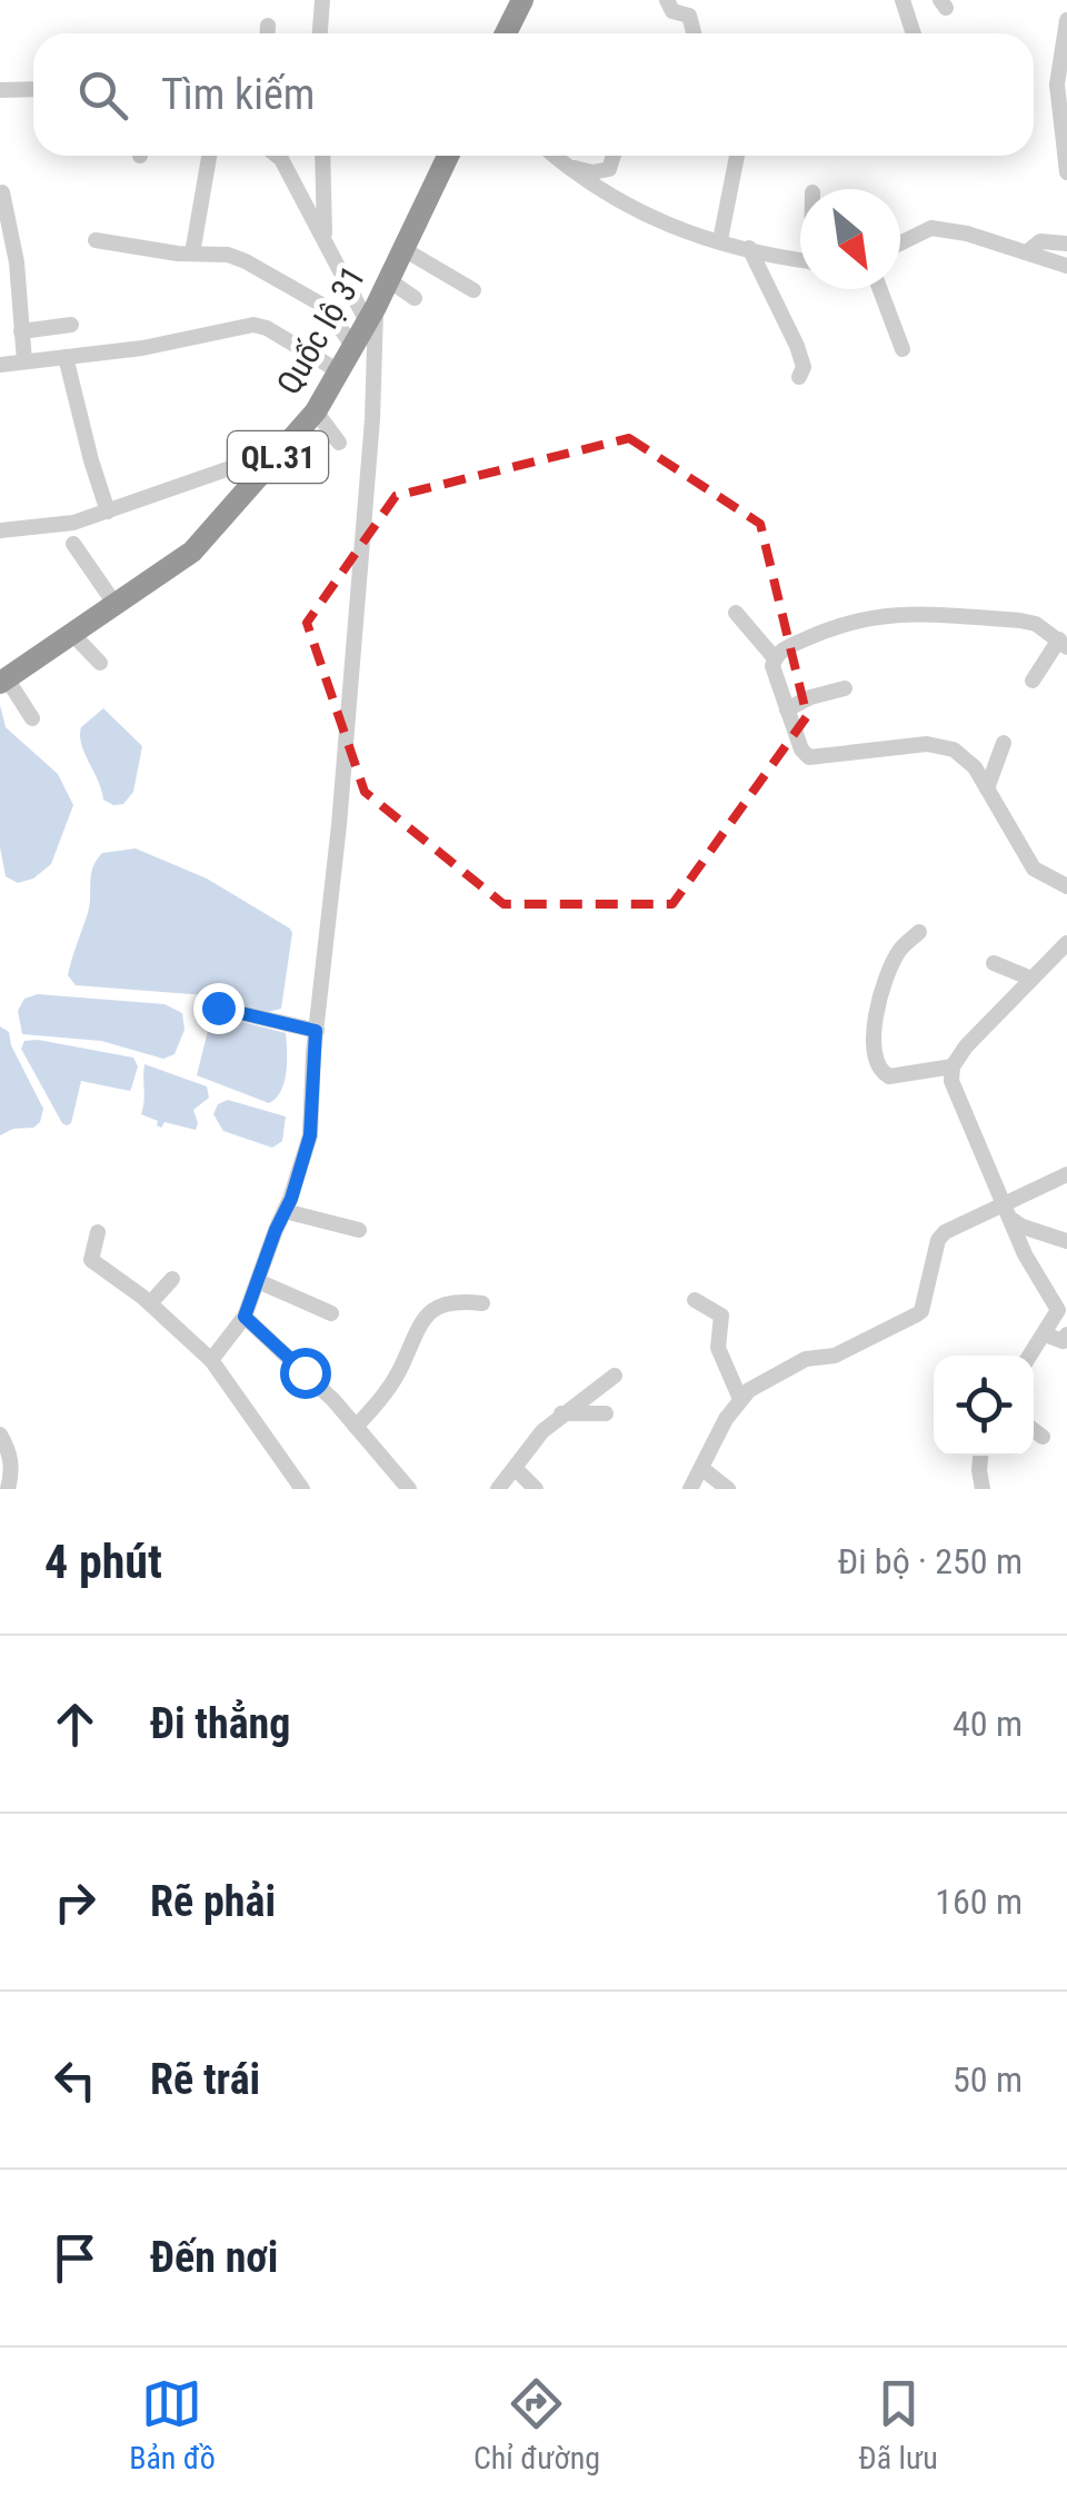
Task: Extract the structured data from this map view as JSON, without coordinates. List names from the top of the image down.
{
  "streets": {
    "highway": ["Quốc lộ 31", "QL.31"]
  },
  "north": "bottom right",
  "page": {
    "search": "Tìm kiếm",
    "heading": ["4 phút", "Đi bộ · 250 m"],
    "list": [
      ["Đi thẳng", "40 m"],
      ["Rẽ phải", "160 m"],
      ["Rẽ trái", "50 m"],
      "Đến nơi"
    ],
    "nav": ["Bản đồ", "Chỉ đường", "Đã lưu"]
  }
}
